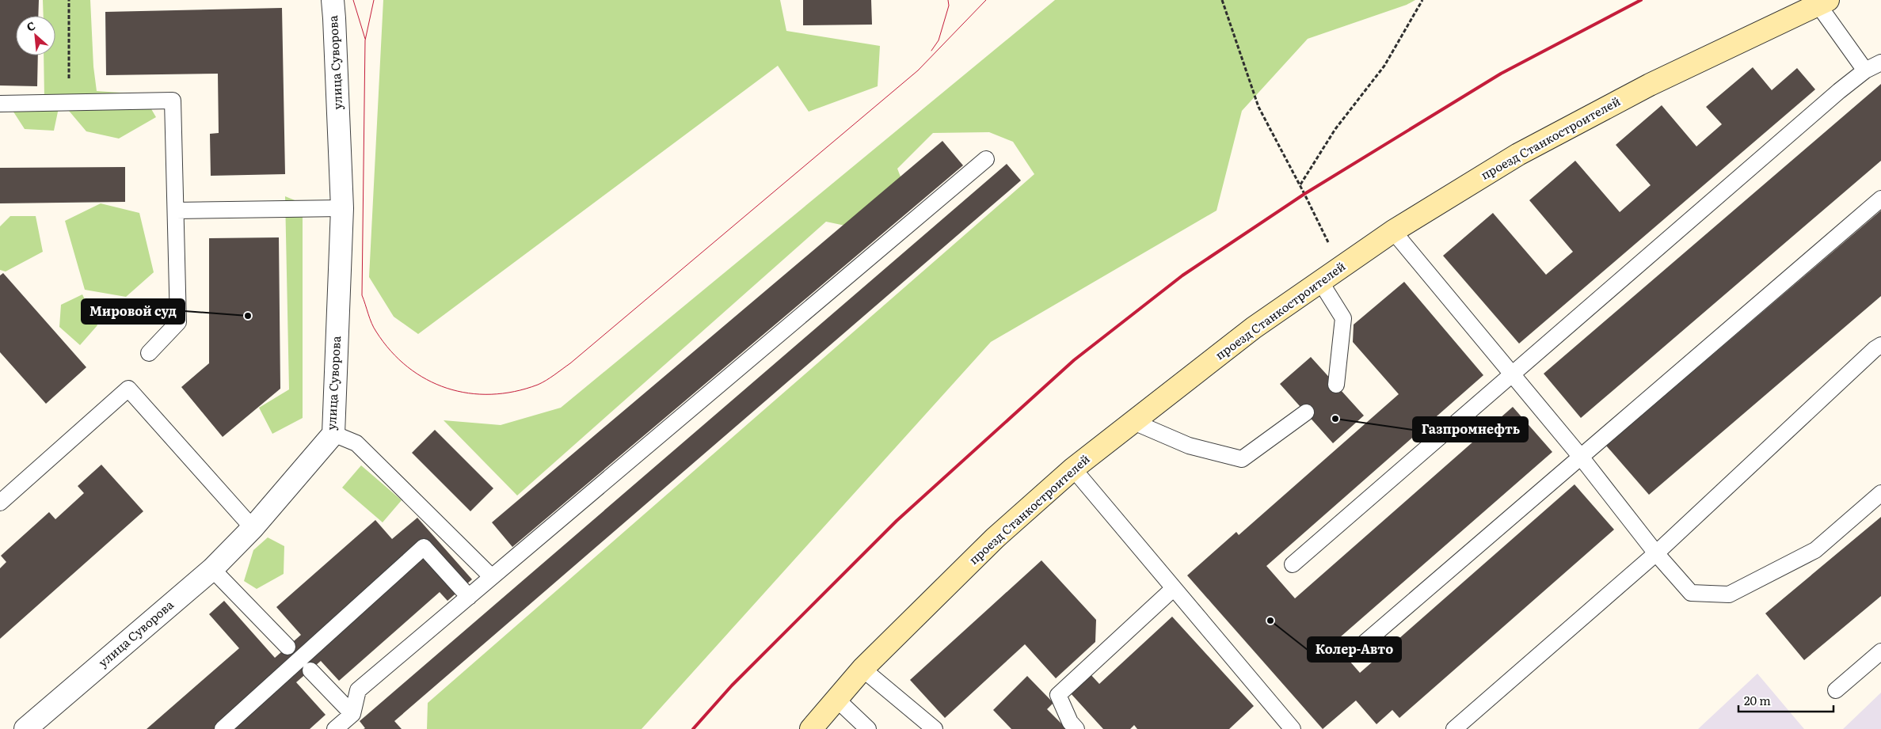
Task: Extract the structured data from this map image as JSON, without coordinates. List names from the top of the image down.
{
  "streets": {
    "main road": ["проезд Станкостроителей"],
    "street": ["улица Суворова"]
  },
  "places": ["Мировой суд", "Газпромнефть", "Колер-Авто"],
  "scale_bar": "20 m",
  "north": "top left"
}
